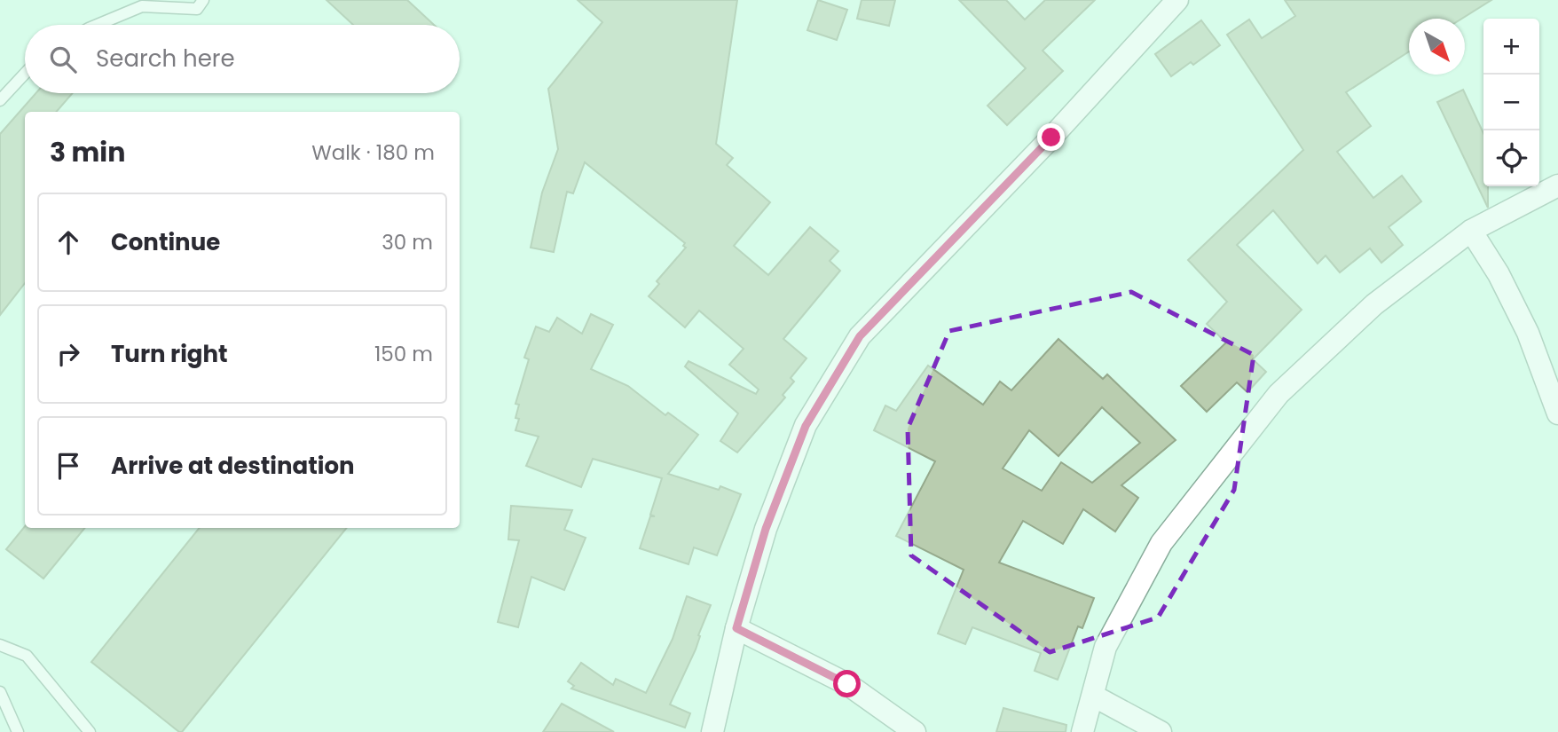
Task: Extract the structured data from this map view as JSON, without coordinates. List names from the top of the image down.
{
  "north": "bottom right",
  "page": {
    "map_buttons": ["+", "−"],
    "search": "Search here",
    "heading": ["3 min", "Walk · 180 m"],
    "list": [
      ["Continue", "30 m"],
      ["Turn right", "150 m"],
      "Arrive at destination"
    ]
  }
}
